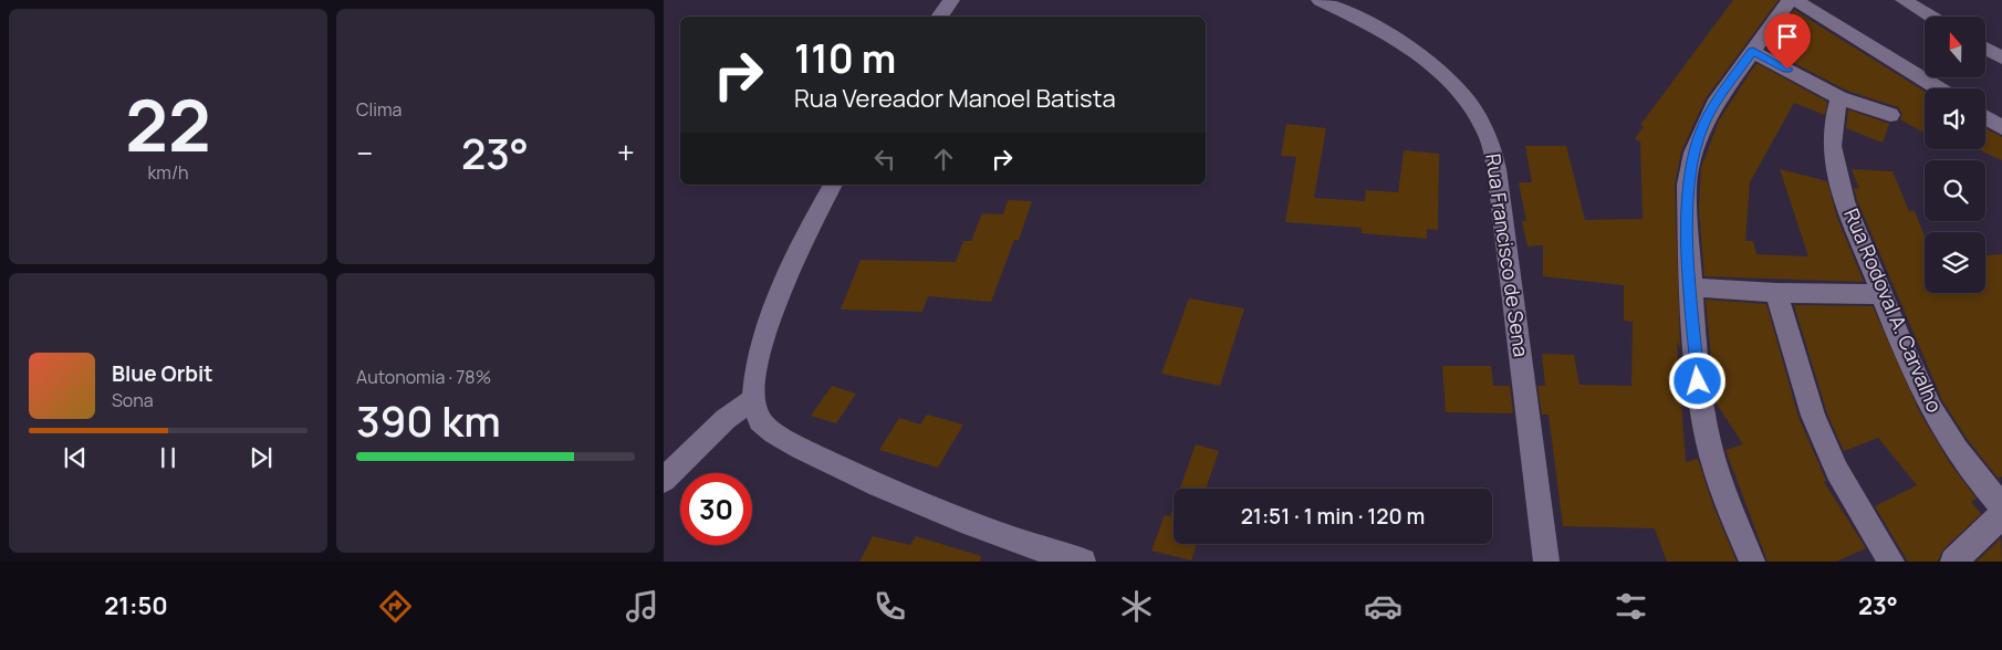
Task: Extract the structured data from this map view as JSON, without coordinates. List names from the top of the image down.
{
  "streets": {
    "street": ["Rua Francisco de Sena", "Rua Rodoval A. Carvalho"]
  },
  "north": "top",
  "page": {
    "tile": [
      ["22", "km/h"],
      "Clima",
      ["Autonomia · 78%", "390 km"]
    ],
    "turn": ["110 m", "Rua Vereador Manoel Batista"],
    "heat": ["−", "23°", "+"],
    "song": ["Blue Orbit", "Sona"],
    "limit": "30",
    "trip": "21:51 · 1 min · 120 m",
    "tabs": ["21:50", "23°"]
  }
}
